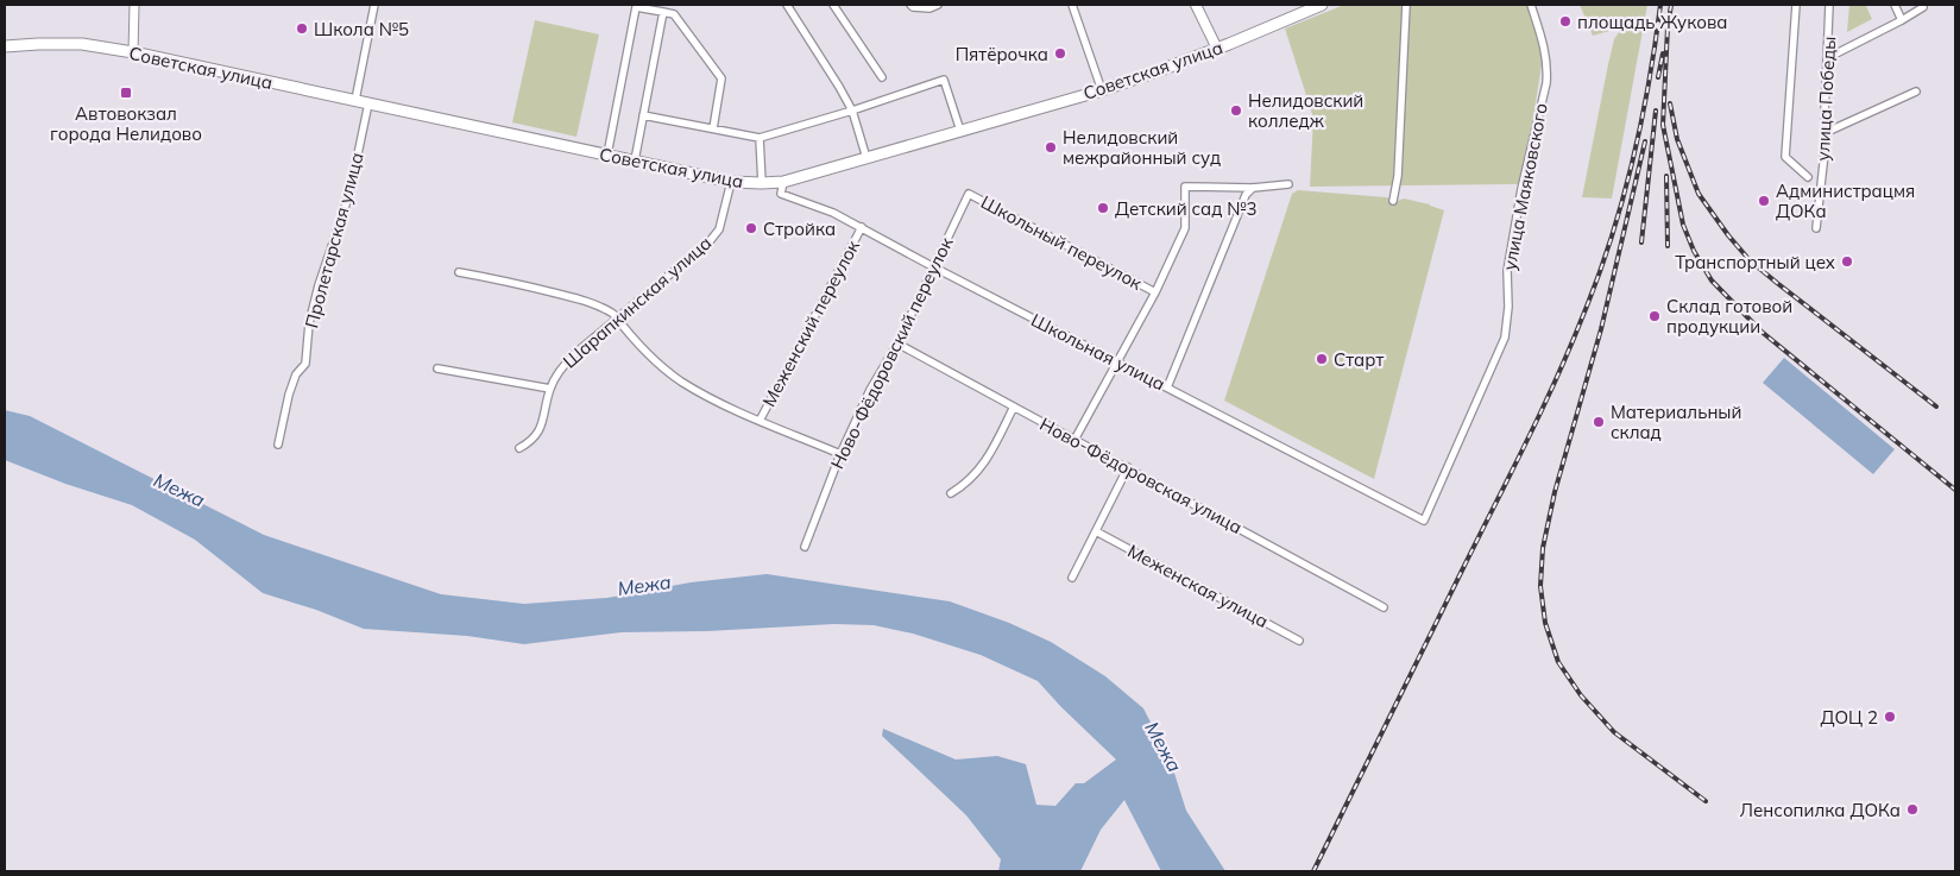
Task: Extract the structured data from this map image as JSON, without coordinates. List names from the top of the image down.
{
  "streets": {
    "main road": ["Советская улица"],
    "street": [
      "улица Победы",
      "улица Маяковского",
      "Пролетарская улица",
      "Школьный переулок",
      "Шарапкинская улица",
      "Меженский переулок",
      "Школьная улица",
      "Ново-Фёдоровский переулок",
      "Ново-Фёдоровская улица",
      "Меженская улица"
    ]
  },
  "crossings": [
    ["Советская улица", "Пролетарская улица"],
    ["Советская улица", "Шарапкинская улица"],
    ["Советская улица", "Школьная улица"],
    ["улица Маяковского", "Школьная улица"],
    ["Школьный переулок", "Школьная улица"],
    ["Школьный переулок", "Ново-Фёдоровский переулок"],
    ["Школьный переулок", "Ново-Фёдоровская улица"],
    ["Меженский переулок", "Школьная улица"],
    ["Школьная улица", "Ново-Фёдоровский переулок"],
    ["Ново-Фёдоровский переулок", "Ново-Фёдоровская улица"]
  ],
  "water": ["Межа"],
  "places": {
    "other": [
      "площадь Жукова",
      "Школа №5",
      "Пятёрочка",
      "Нелидовский колледж",
      "Нелидовский межрайонный суд",
      "Администрацмя ДОКа",
      "Детский сад №3",
      "Стройка",
      "Транспортный цех",
      "Склад готовой продукции",
      "Старт",
      "Материальный склад",
      "ДОЦ 2",
      "Ленсопилка ДОКа"
    ],
    "transit": ["Автовокзал города Нелидово"]
  }
}
